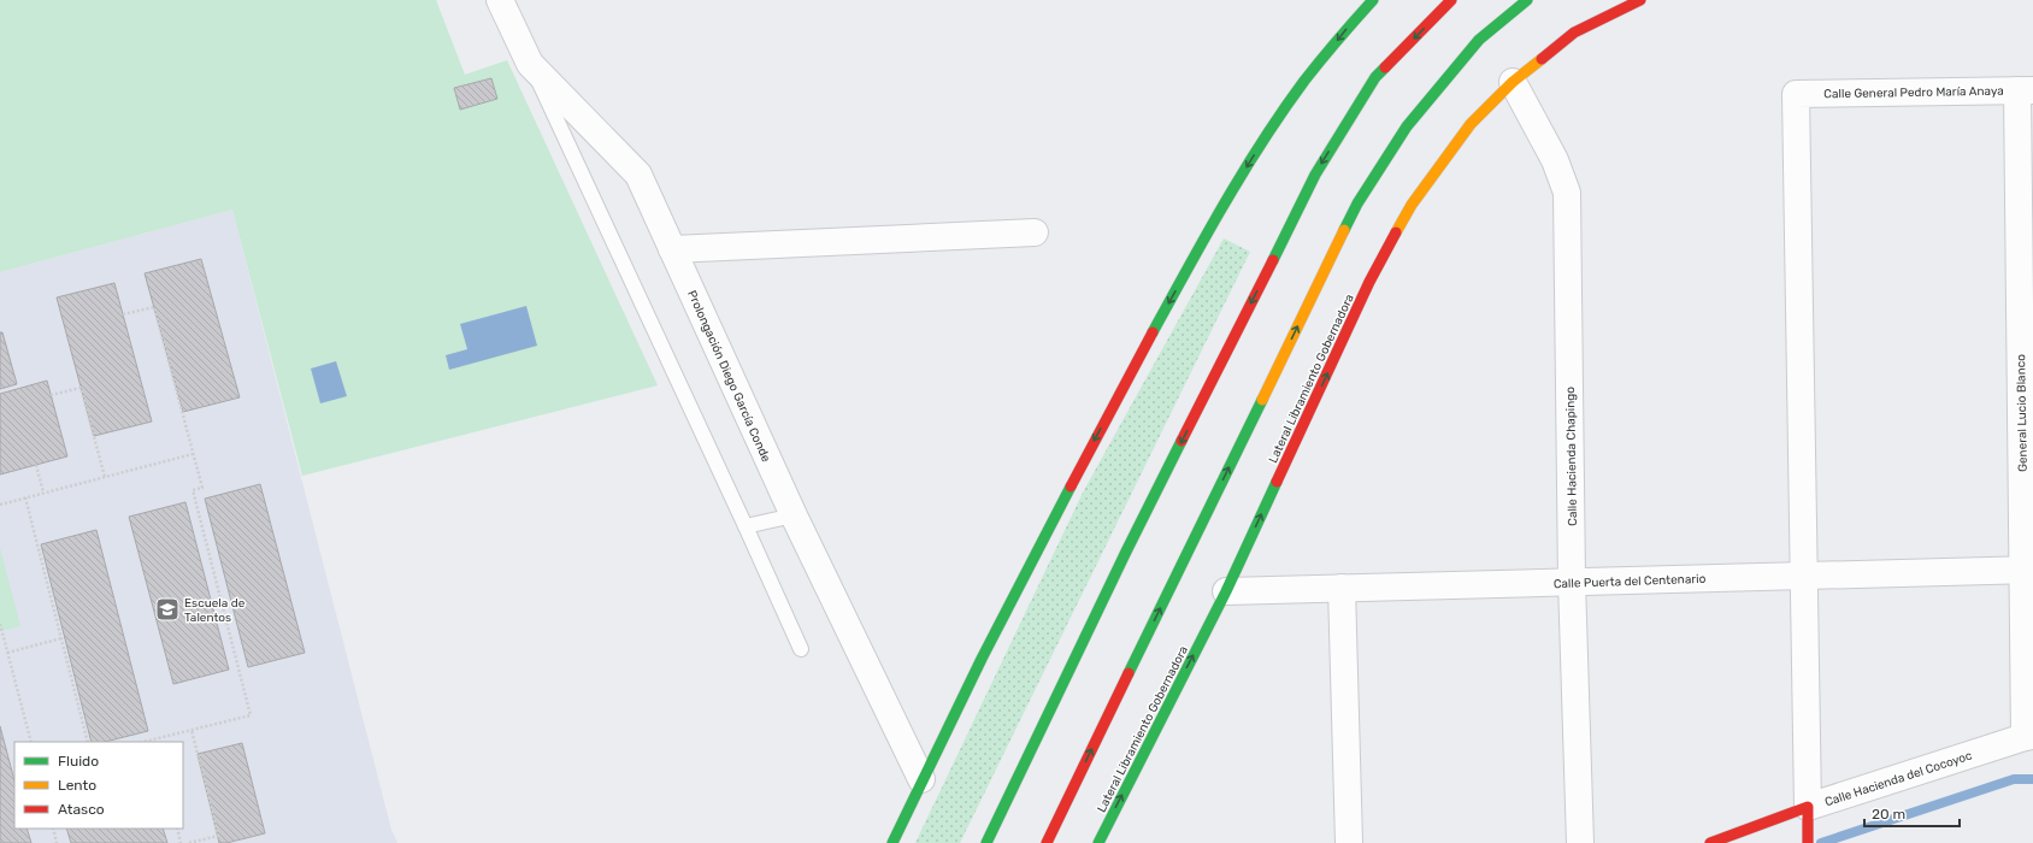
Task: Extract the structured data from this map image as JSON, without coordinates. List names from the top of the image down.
{
  "streets": {
    "main road": ["Lateral Libramiento Gobernadora", "Calle Hacienda del Cocoyoc"],
    "street": [
      "Calle General Pedro María Anaya",
      "Prolongación Diego García Conde",
      "General Lucio Blanco",
      "Calle Hacienda Chapingo",
      "Calle Puerta del Centenario"
    ]
  },
  "crossings": [
    ["Calle General Pedro María Anaya", "General Lucio Blanco"],
    ["Calle General Pedro María Anaya", "Calle Puerta del Centenario"],
    ["Lateral Libramiento Gobernadora", "Calle Hacienda Chapingo"],
    ["Lateral Libramiento Gobernadora", "Calle Puerta del Centenario"],
    ["General Lucio Blanco", "Calle Puerta del Centenario"],
    ["General Lucio Blanco", "Calle Hacienda del Cocoyoc"],
    ["Calle Hacienda Chapingo", "Calle Puerta del Centenario"]
  ],
  "places": {
    "school or university": ["Escuela de Talentos"]
  },
  "legend": ["Fluido", "Lento", "Atasco"],
  "scale_bar": "20 m"
}
